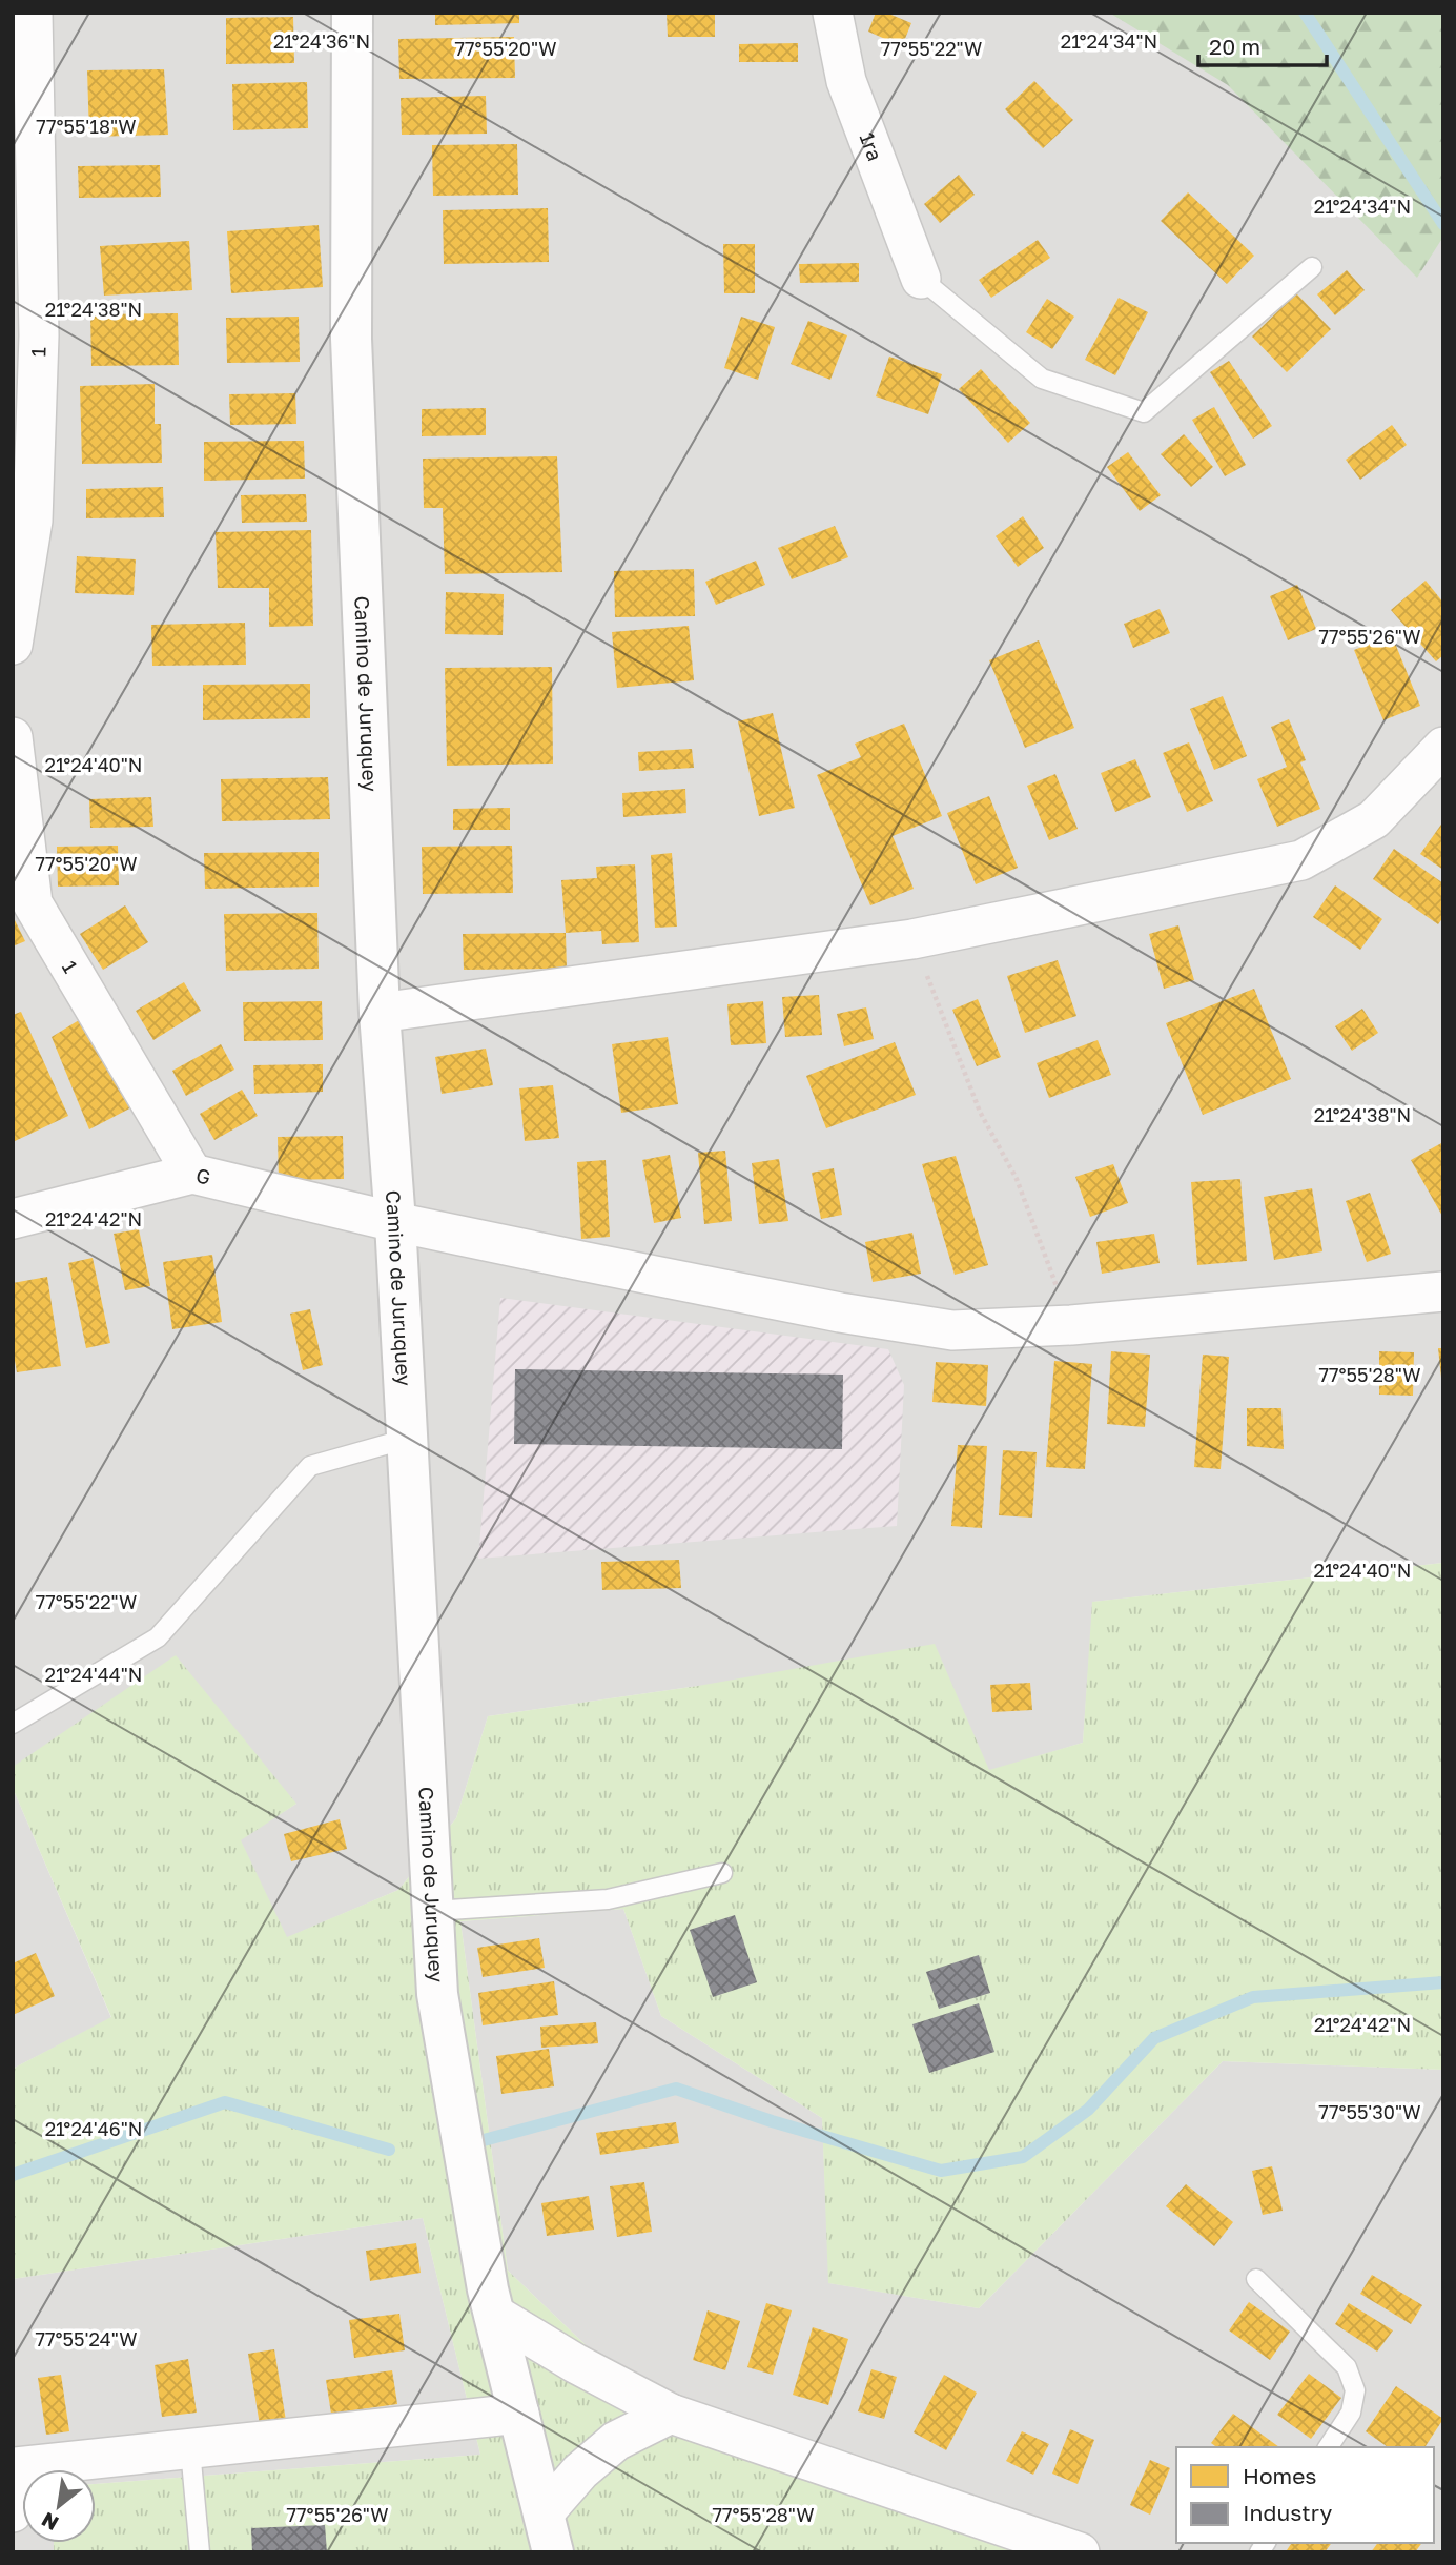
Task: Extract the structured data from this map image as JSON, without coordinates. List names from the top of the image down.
{
  "streets": {
    "street": [
      "1ra",
      "1",
      "Camino de Juruquey",
      "G"
    ]
  },
  "crossings": [
    ["1", "G"],
    ["Camino de Juruquey", "G"]
  ],
  "legend": ["Homes", "Industry"],
  "scale_bar": "20 m",
  "north": "bottom left",
  "coordinates": [
    "21°24'36\"N",
    "21°24'34\"N",
    "77°55'20\"W",
    "77°55'22\"W",
    "77°55'18\"W",
    "21°24'38\"N",
    "77°55'26\"W",
    "21°24'40\"N",
    "21°24'42\"N",
    "77°55'28\"W",
    "21°24'44\"N",
    "77°55'30\"W",
    "21°24'46\"N",
    "77°55'24\"W"
  ]
}
